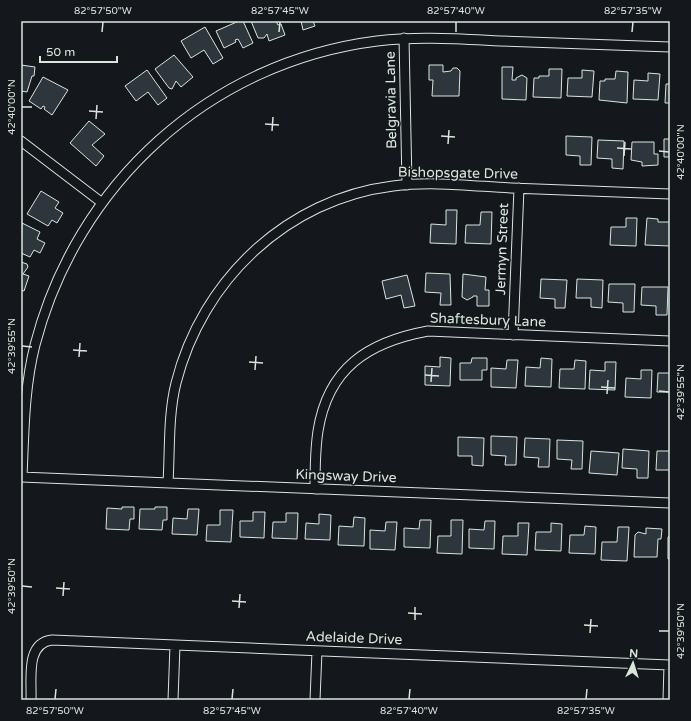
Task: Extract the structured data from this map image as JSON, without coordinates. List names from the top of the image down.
{
  "streets": {
    "street": [
      "Belgravia Lane",
      "Bishopsgate Drive",
      "Jermyn Street",
      "Shaftesbury Lane",
      "Kingsway Drive",
      "Adelaide Drive"
    ]
  },
  "crossings": [
    ["Belgravia Lane", "Bishopsgate Drive"],
    ["Bishopsgate Drive", "Jermyn Street"],
    ["Bishopsgate Drive", "Kingsway Drive"],
    ["Jermyn Street", "Shaftesbury Lane"],
    ["Shaftesbury Lane", "Kingsway Drive"]
  ],
  "scale_bar": "50 m",
  "north": "top",
  "coordinates": [
    "82°57'50\"W",
    "82°57'45\"W",
    "82°57'40\"W",
    "82°57'35\"W",
    "42°40'00\"N",
    "42°39'55\"N",
    "42°39'50\"N"
  ]
}
